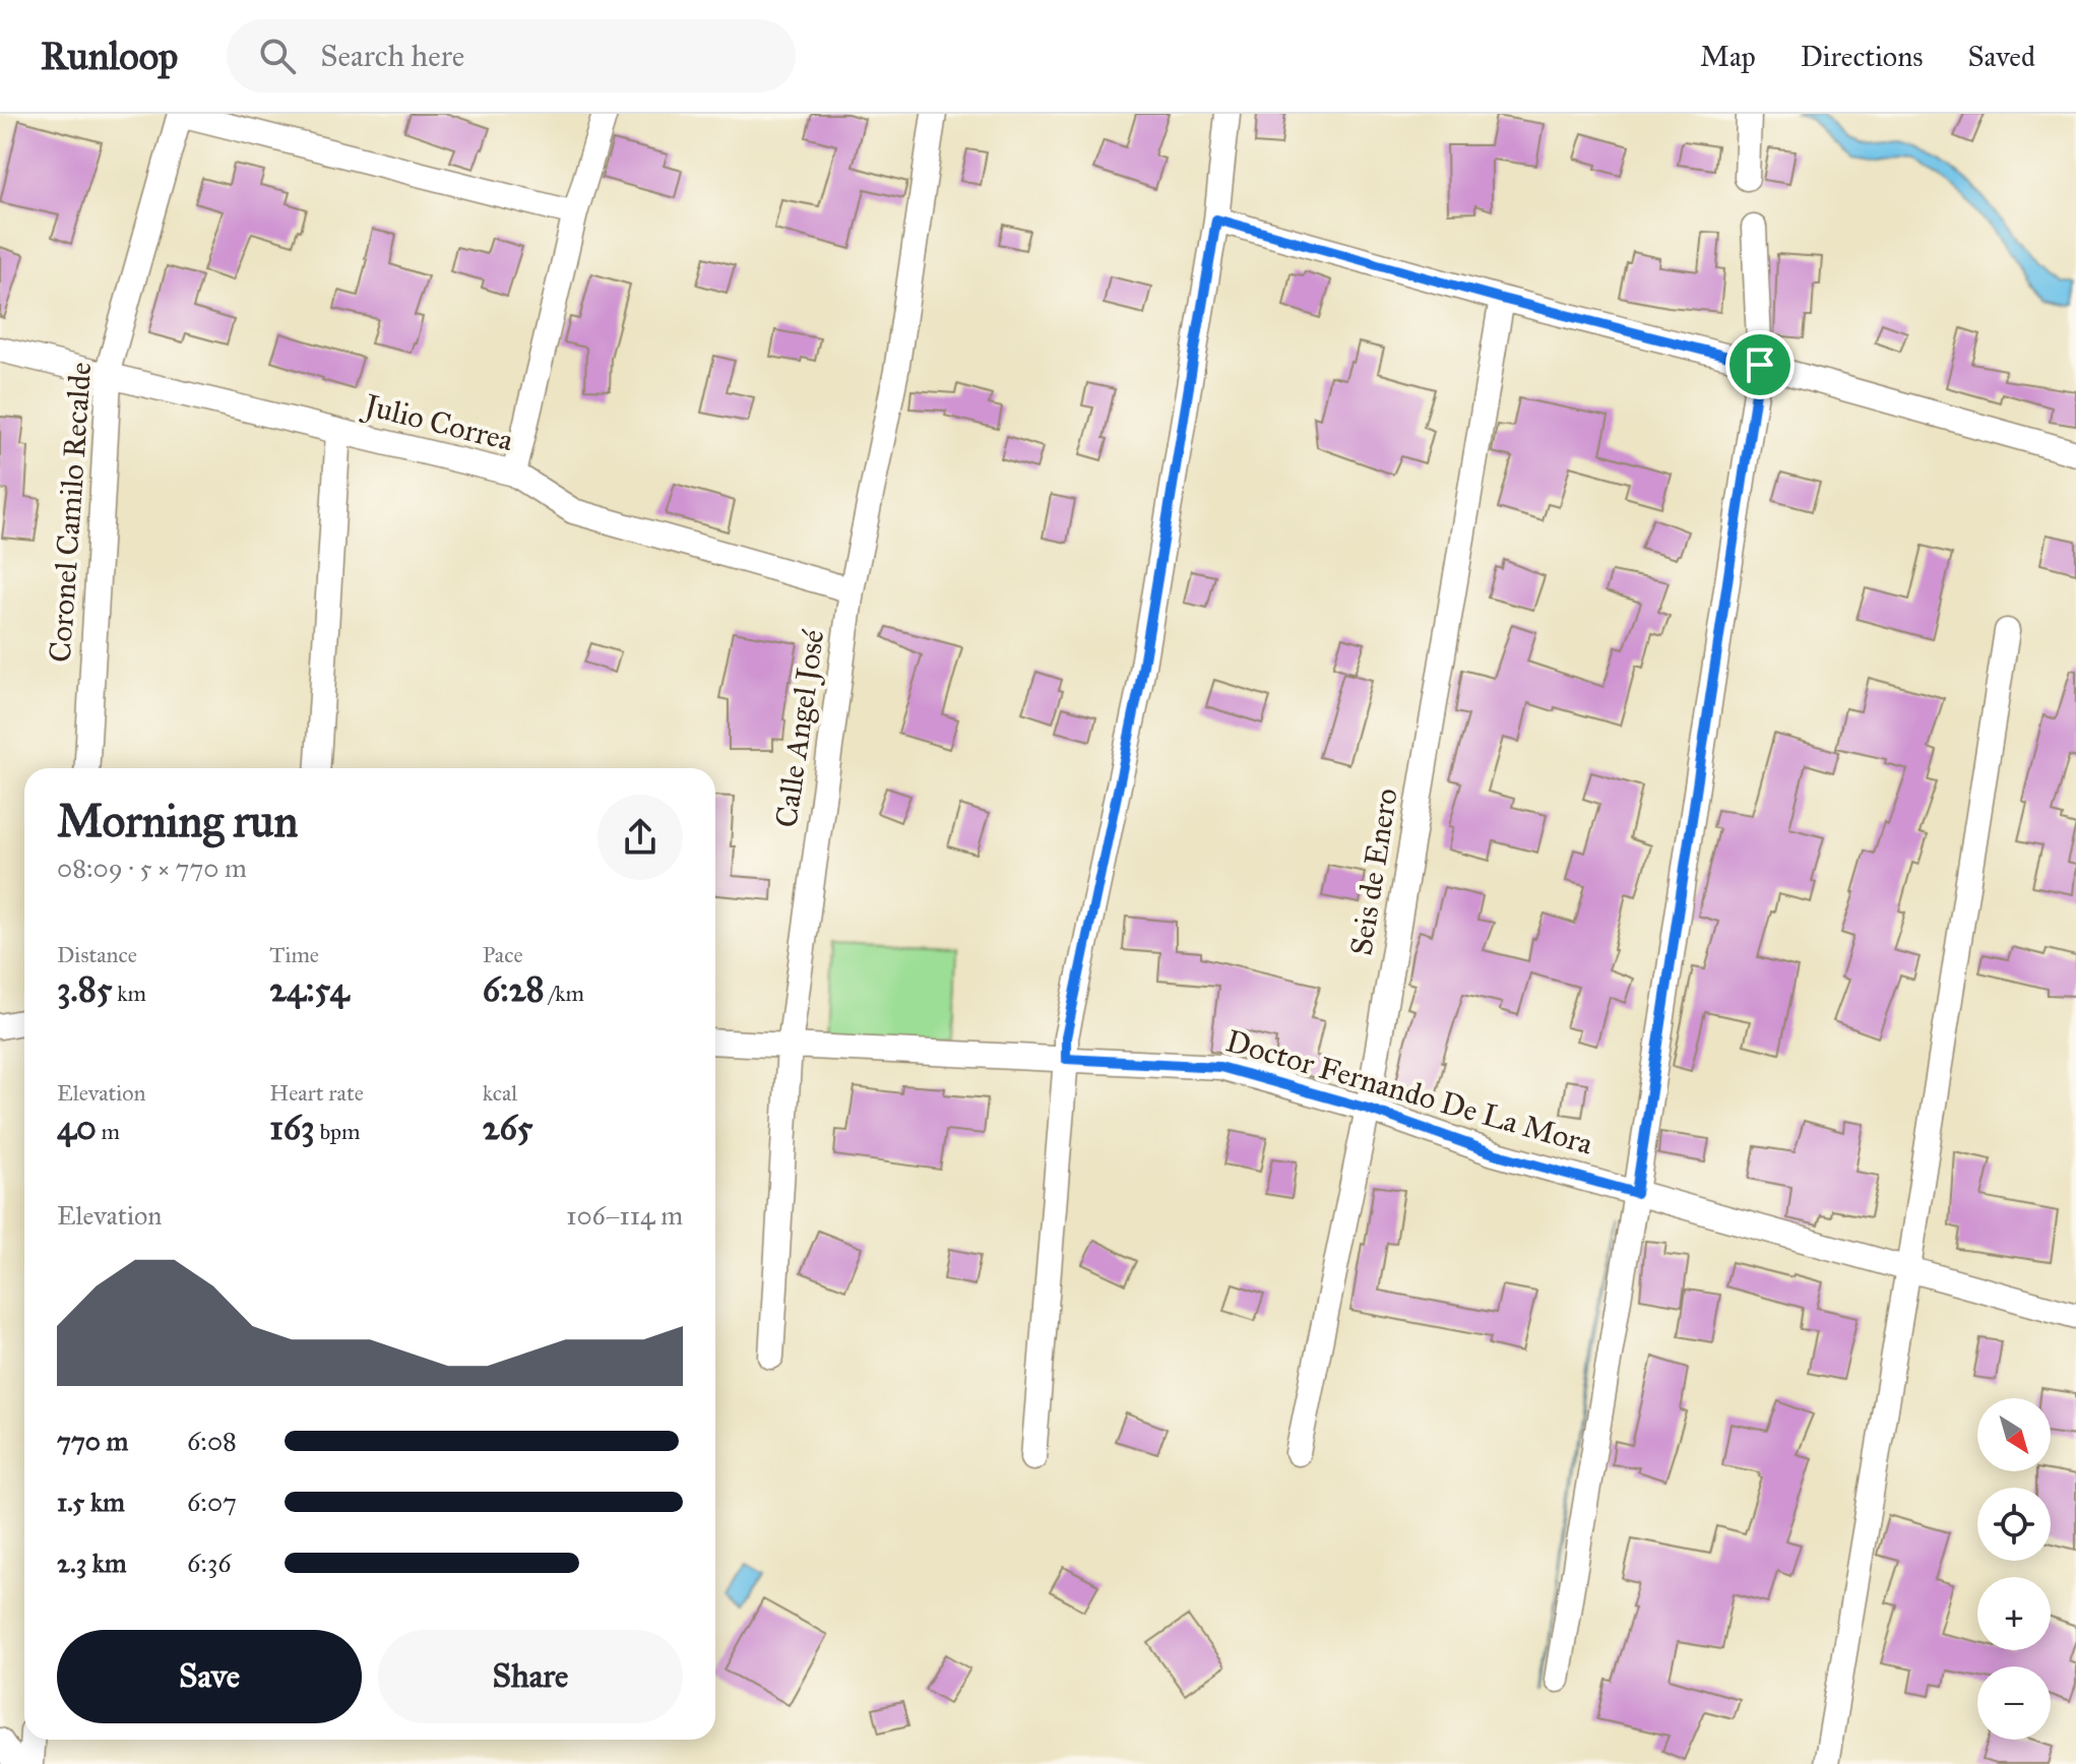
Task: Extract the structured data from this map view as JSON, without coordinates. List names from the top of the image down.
{
  "streets": {
    "street": [
      "Julio Correa",
      "Coronel Camilo Recalde",
      "Calle Angel José",
      "Seis de Enero",
      "Doctor Fernando De La Mora"
    ]
  },
  "crossings": [
    ["Julio Correa", "Coronel Camilo Recalde"],
    ["Julio Correa", "Calle Angel José"],
    ["Calle Angel José", "Doctor Fernando De La Mora"],
    ["Seis de Enero", "Doctor Fernando De La Mora"]
  ],
  "north": "bottom right",
  "page": {
    "header": "Runloop",
    "search": "Search here",
    "nav": ["Map", "Directions", "Saved"],
    "heading": ["Morning run", "08:09 · 5 × 770 m"],
    "stats": [
      ["Distance", "3.85 km"],
      ["Time", "24:54"],
      ["Pace", "6:28 /km"],
      ["Elevation", "40 m"],
      ["Heart rate", "163 bpm"],
      ["kcal", "265"]
    ],
    "chart": ["Elevation", "106–114 m"],
    "map_buttons": ["+", "−"],
    "list": [
      {
        "name": "770 m",
        "note": "6:08"
      },
      {
        "name": "1.5 km",
        "note": "6:07"
      },
      {
        "name": "2.3 km",
        "note": "6:36"
      }
    ],
    "buttons": ["Save", "Share"]
  }
}
